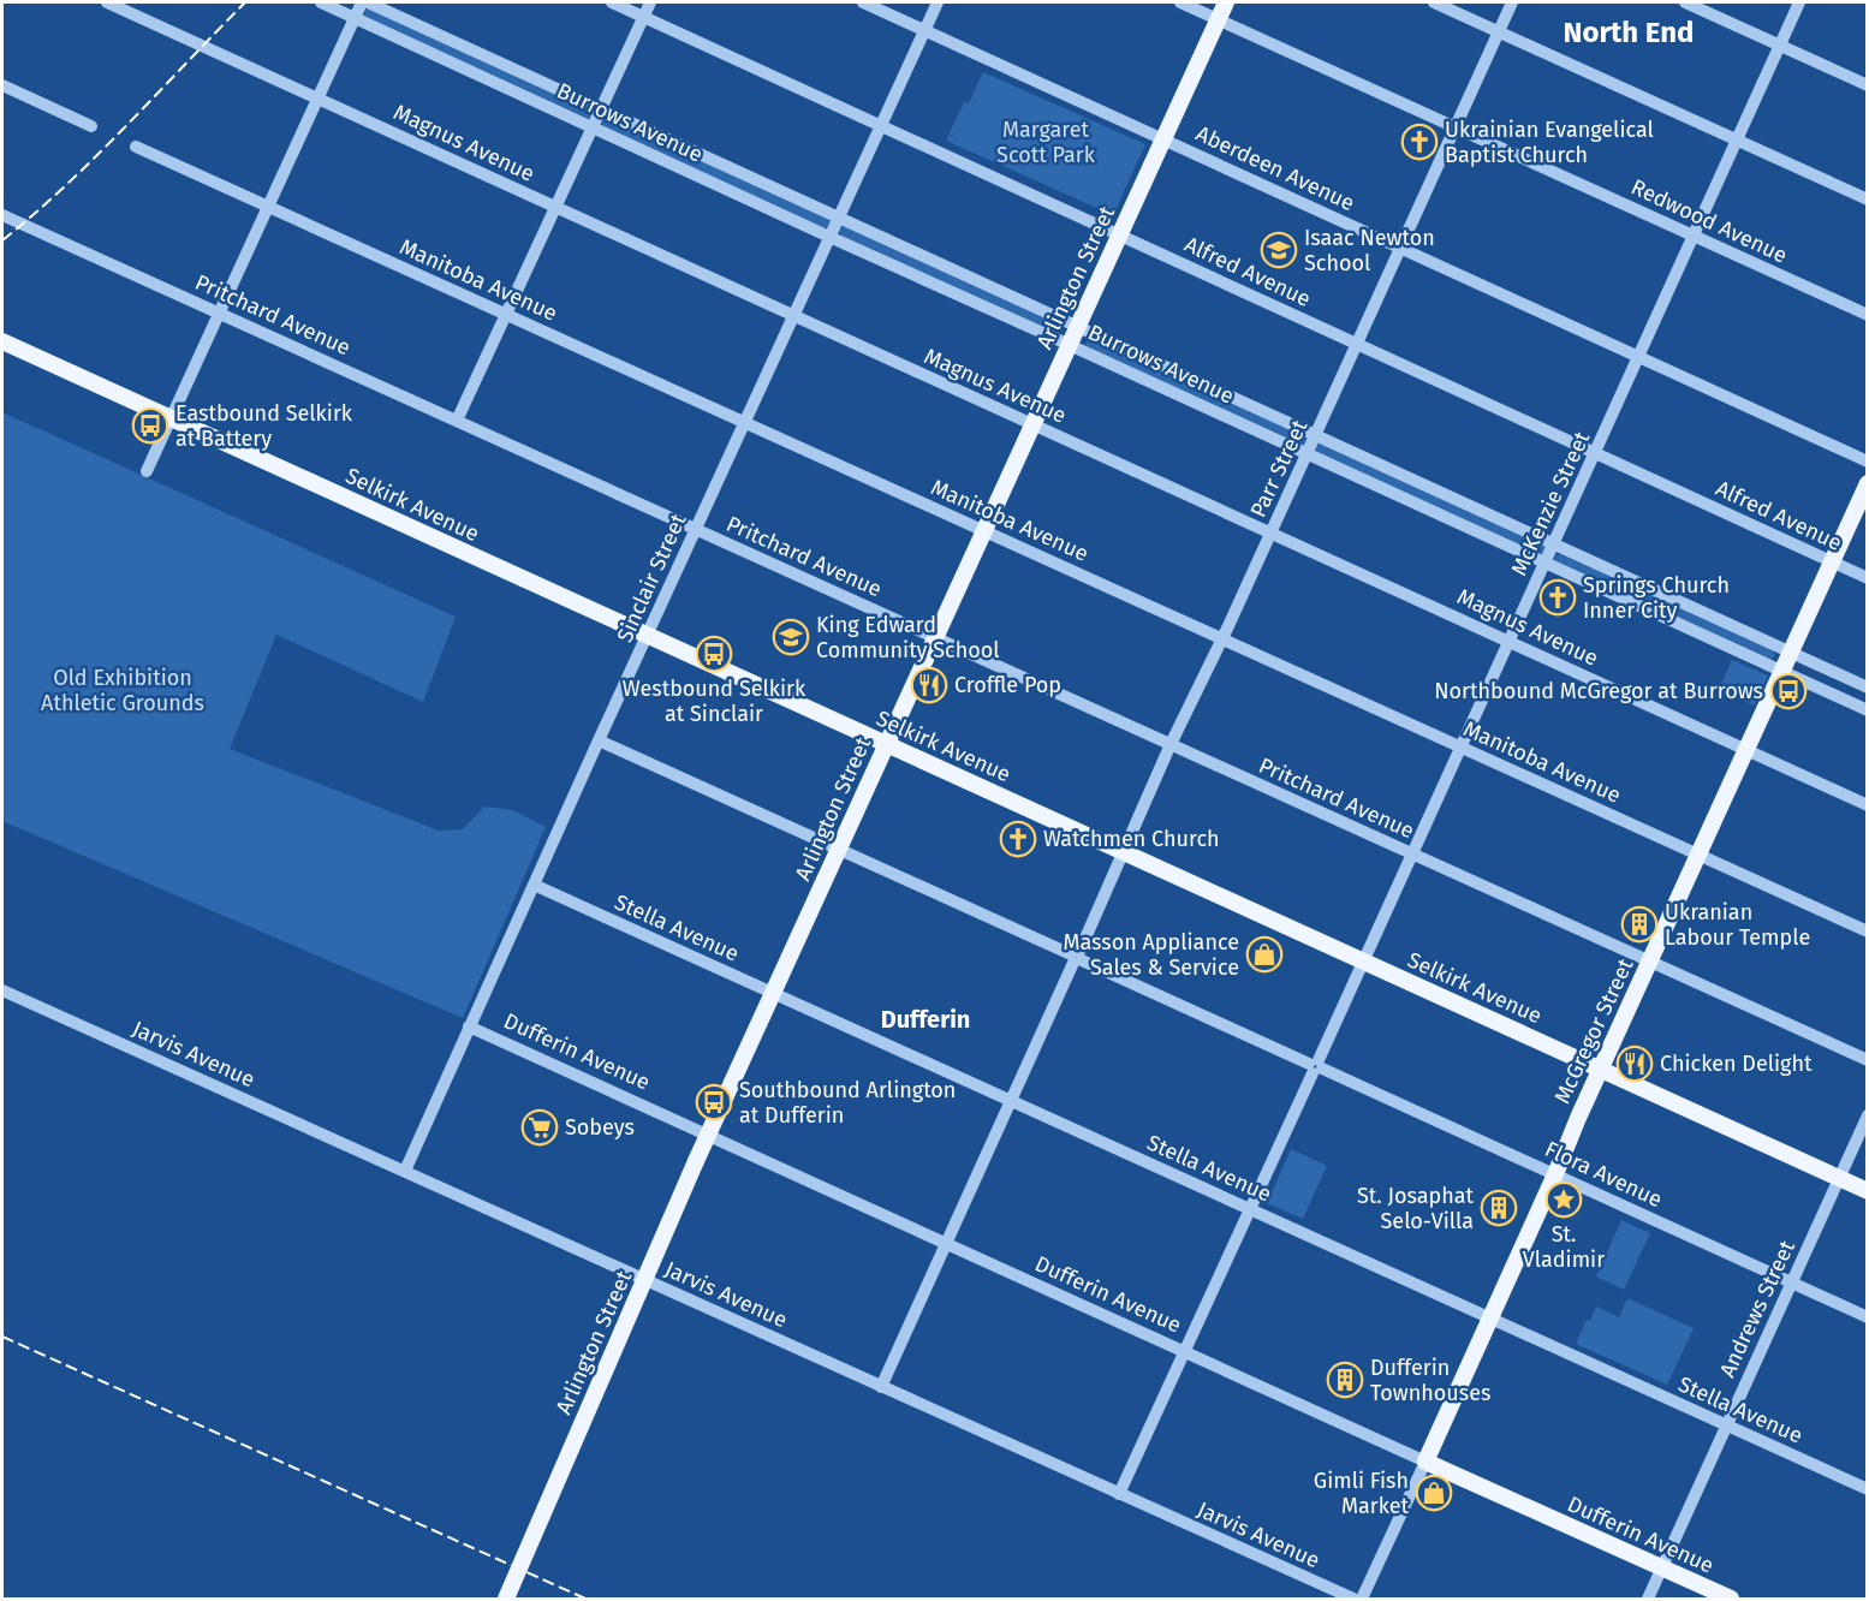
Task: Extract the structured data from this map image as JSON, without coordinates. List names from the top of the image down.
{
  "streets": {
    "main road": [
      "Arlington Street",
      "Selkirk Avenue",
      "McGregor Street",
      "Dufferin Avenue"
    ],
    "street": [
      "Burrows Avenue",
      "Magnus Avenue",
      "Aberdeen Avenue",
      "Redwood Avenue",
      "Alfred Avenue",
      "Manitoba Avenue",
      "Pritchard Avenue",
      "Parr Street",
      "McKenzie Street",
      "Sinclair Street",
      "Stella Avenue",
      "Jarvis Avenue",
      "Flora Avenue",
      "Andrews Street"
    ]
  },
  "crossings": [
    ["Burrows Avenue", "Arlington Street"],
    ["Burrows Avenue", "Parr Street"],
    ["Burrows Avenue", "McKenzie Street"],
    ["Burrows Avenue", "Sinclair Street"],
    ["Burrows Avenue", "McGregor Street"],
    ["Magnus Avenue", "Arlington Street"],
    ["Magnus Avenue", "Parr Street"],
    ["Magnus Avenue", "McKenzie Street"],
    ["Magnus Avenue", "Sinclair Street"],
    ["Magnus Avenue", "McGregor Street"],
    ["Aberdeen Avenue", "Arlington Street"],
    ["Aberdeen Avenue", "Parr Street"],
    ["Aberdeen Avenue", "McKenzie Street"],
    ["Aberdeen Avenue", "Sinclair Street"],
    ["Redwood Avenue", "Arlington Street"],
    ["Redwood Avenue", "Parr Street"],
    ["Redwood Avenue", "McKenzie Street"],
    ["Alfred Avenue", "Arlington Street"],
    ["Alfred Avenue", "Parr Street"],
    ["Alfred Avenue", "McKenzie Street"],
    ["Alfred Avenue", "Sinclair Street"],
    ["Alfred Avenue", "McGregor Street"],
    ["Arlington Street", "Manitoba Avenue"],
    ["Arlington Street", "Pritchard Avenue"],
    ["Arlington Street", "Selkirk Avenue"],
    ["Arlington Street", "Stella Avenue"],
    ["Arlington Street", "Dufferin Avenue"],
    ["Arlington Street", "Flora Avenue"],
    ["Manitoba Avenue", "Parr Street"],
    ["Manitoba Avenue", "McKenzie Street"],
    ["Manitoba Avenue", "Sinclair Street"],
    ["Manitoba Avenue", "McGregor Street"],
    ["Pritchard Avenue", "Parr Street"],
    ["Pritchard Avenue", "McKenzie Street"],
    ["Pritchard Avenue", "Sinclair Street"],
    ["Pritchard Avenue", "McGregor Street"],
    ["Parr Street", "Selkirk Avenue"],
    ["Parr Street", "Stella Avenue"],
    ["Parr Street", "Dufferin Avenue"],
    ["Parr Street", "Jarvis Avenue"],
    ["Parr Street", "Flora Avenue"],
    ["McKenzie Street", "Selkirk Avenue"],
    ["McKenzie Street", "Stella Avenue"],
    ["McKenzie Street", "Dufferin Avenue"],
    ["McKenzie Street", "Jarvis Avenue"],
    ["McKenzie Street", "Flora Avenue"],
    ["Selkirk Avenue", "Sinclair Street"],
    ["Selkirk Avenue", "McGregor Street"],
    ["Selkirk Avenue", "Andrews Street"],
    ["Sinclair Street", "Stella Avenue"],
    ["Sinclair Street", "Dufferin Avenue"],
    ["Sinclair Street", "Jarvis Avenue"],
    ["Sinclair Street", "Flora Avenue"],
    ["Stella Avenue", "McGregor Street"],
    ["Stella Avenue", "Andrews Street"],
    ["McGregor Street", "Dufferin Avenue"],
    ["McGregor Street", "Flora Avenue"],
    ["Dufferin Avenue", "Andrews Street"],
    ["Flora Avenue", "Andrews Street"]
  ],
  "districts": ["North End", "Dufferin"],
  "parks": ["Margaret Scott Park", "Old Exhibition Athletic Grounds"],
  "places": {
    "church": ["Ukrainian Evangelical Baptist Church", "Springs Church Inner City", "Watchmen Church"],
    "school or university": ["Isaac Newton School", "King Edward Community School"],
    "bus stop": [
      "Eastbound Selkirk at Battery",
      "Westbound Selkirk at Sinclair",
      "Northbound McGregor at Burrows",
      "Southbound Arlington at Dufferin"
    ],
    "restaurant": ["Croffle Pop", "Chicken Delight"],
    "building": ["Ukranian Labour Temple", "St. Josaphat Selo-Villa", "Dufferin Townhouses"],
    "shop": ["Masson Appliance Sales & Service", "Gimli Fish Market"],
    "supermarket": ["Sobeys"],
    "place": ["St. Vladimir"]
  }
}
